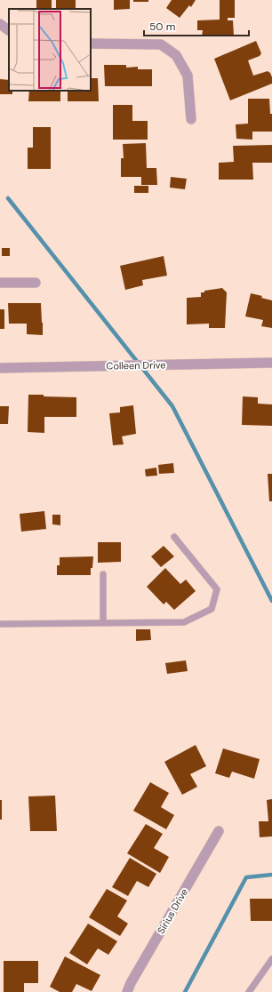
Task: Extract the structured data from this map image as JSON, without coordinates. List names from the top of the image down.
{
  "streets": {
    "street": ["Colleen Drive", "Sirius Drive"]
  },
  "scale_bar": "50 m"
}
